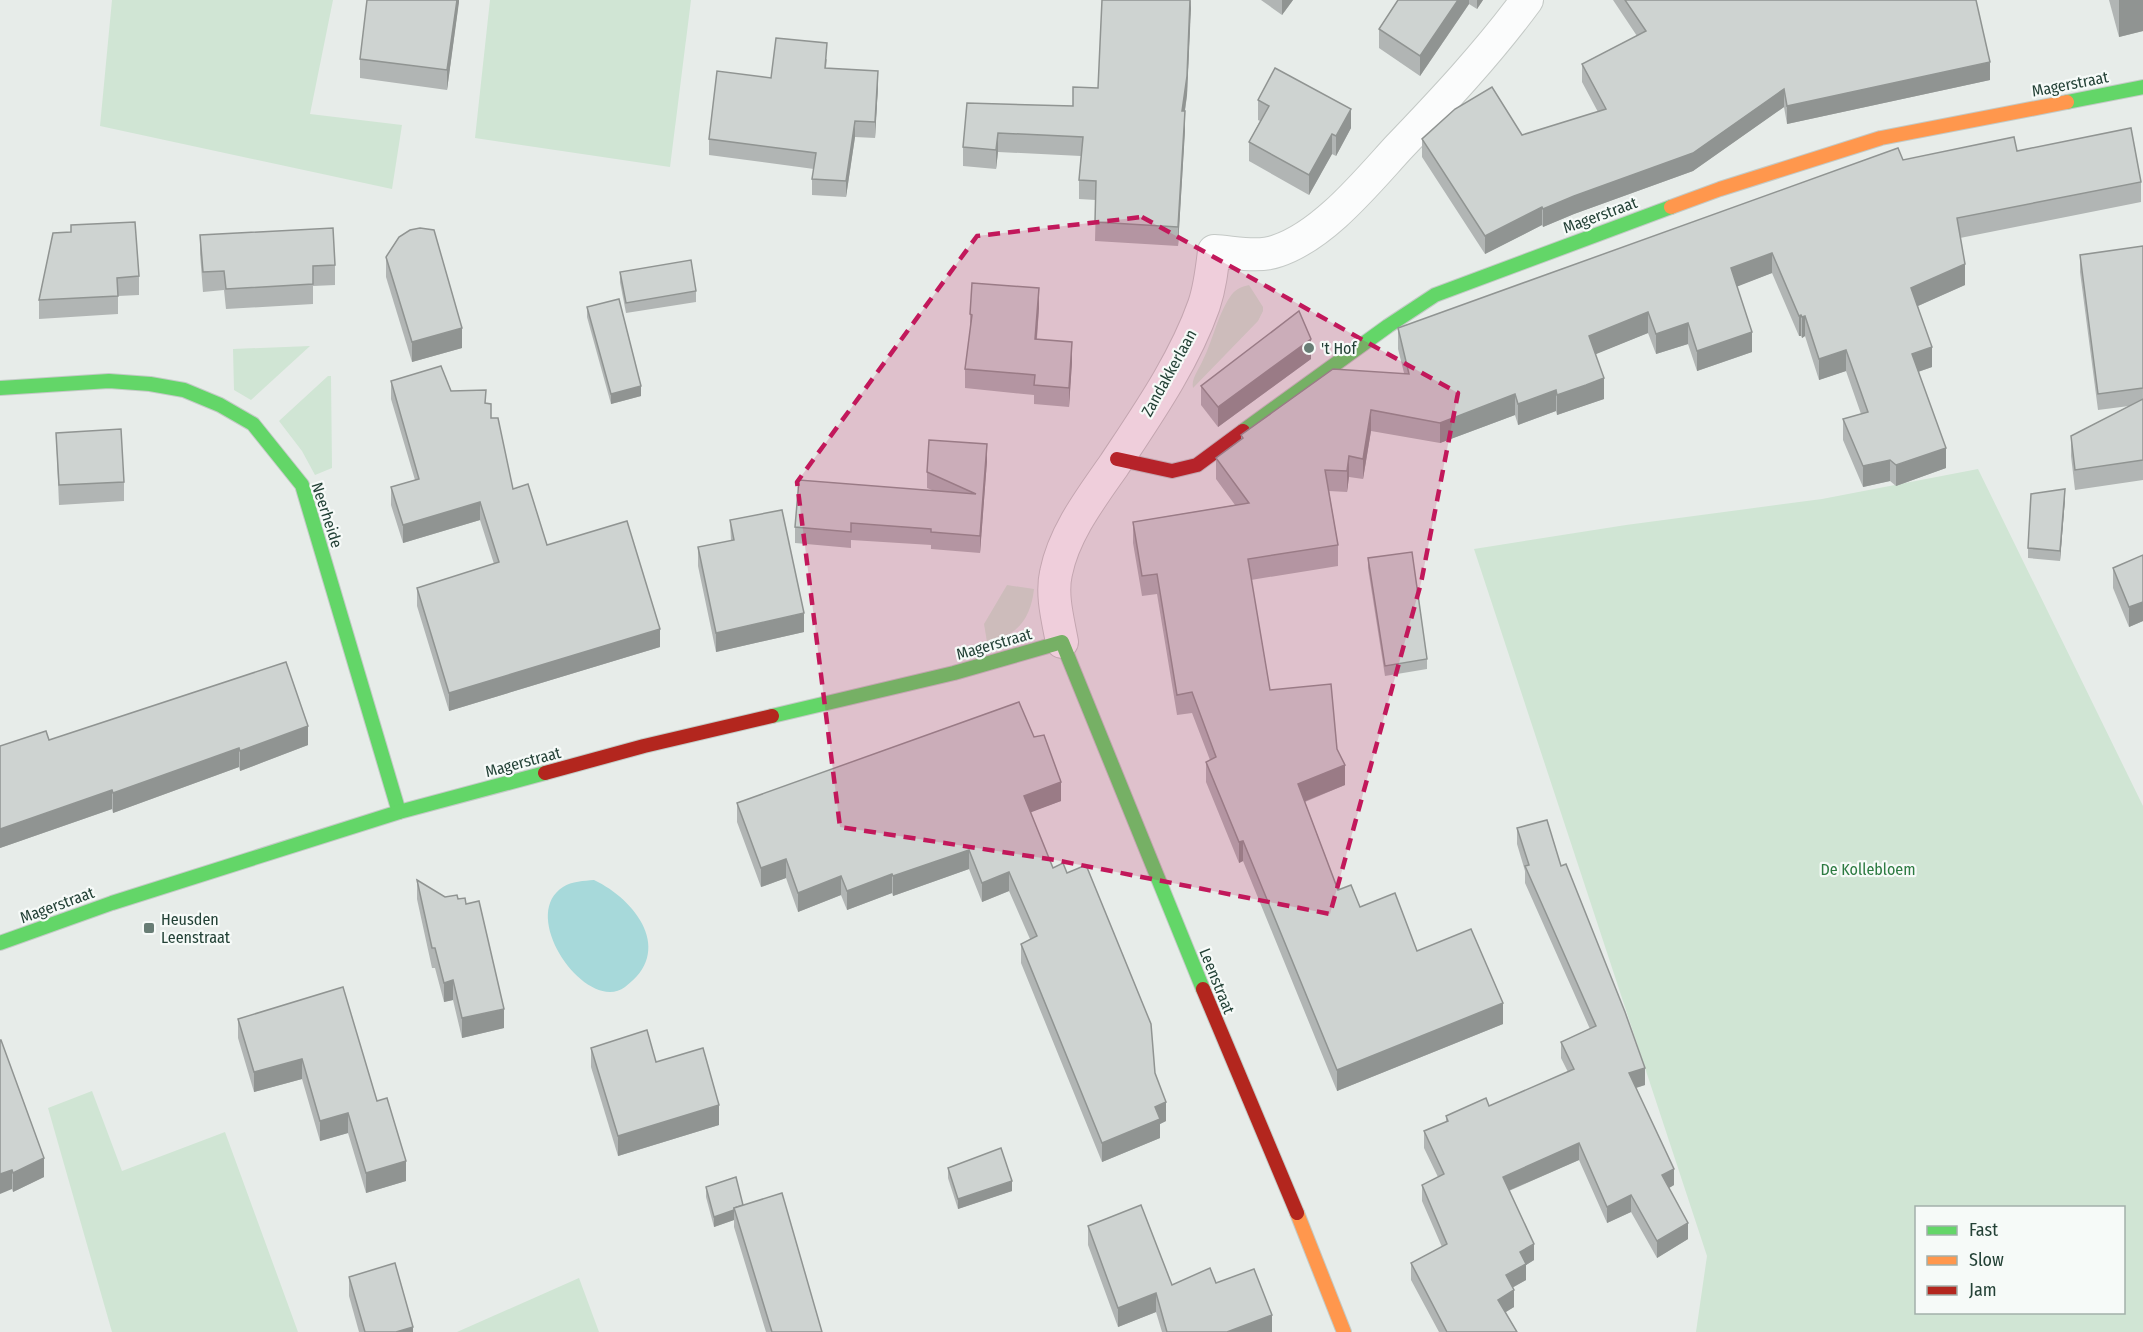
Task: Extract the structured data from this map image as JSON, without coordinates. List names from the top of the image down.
{
  "streets": {
    "street": [
      "Magerstraat",
      "Zandakkerlaan",
      "Neerheide",
      "Leenstraat"
    ]
  },
  "crossings": [
    ["Magerstraat", "Zandakkerlaan"],
    ["Magerstraat", "Neerheide"],
    ["Magerstraat", "Leenstraat"],
    ["Zandakkerlaan", "Leenstraat"]
  ],
  "parks": ["De Kollebloem"],
  "places": {
    "other": ["'t Hof"],
    "transit": ["Heusden Leenstraat"]
  },
  "legend": ["Fast", "Slow", "Jam"]
}
